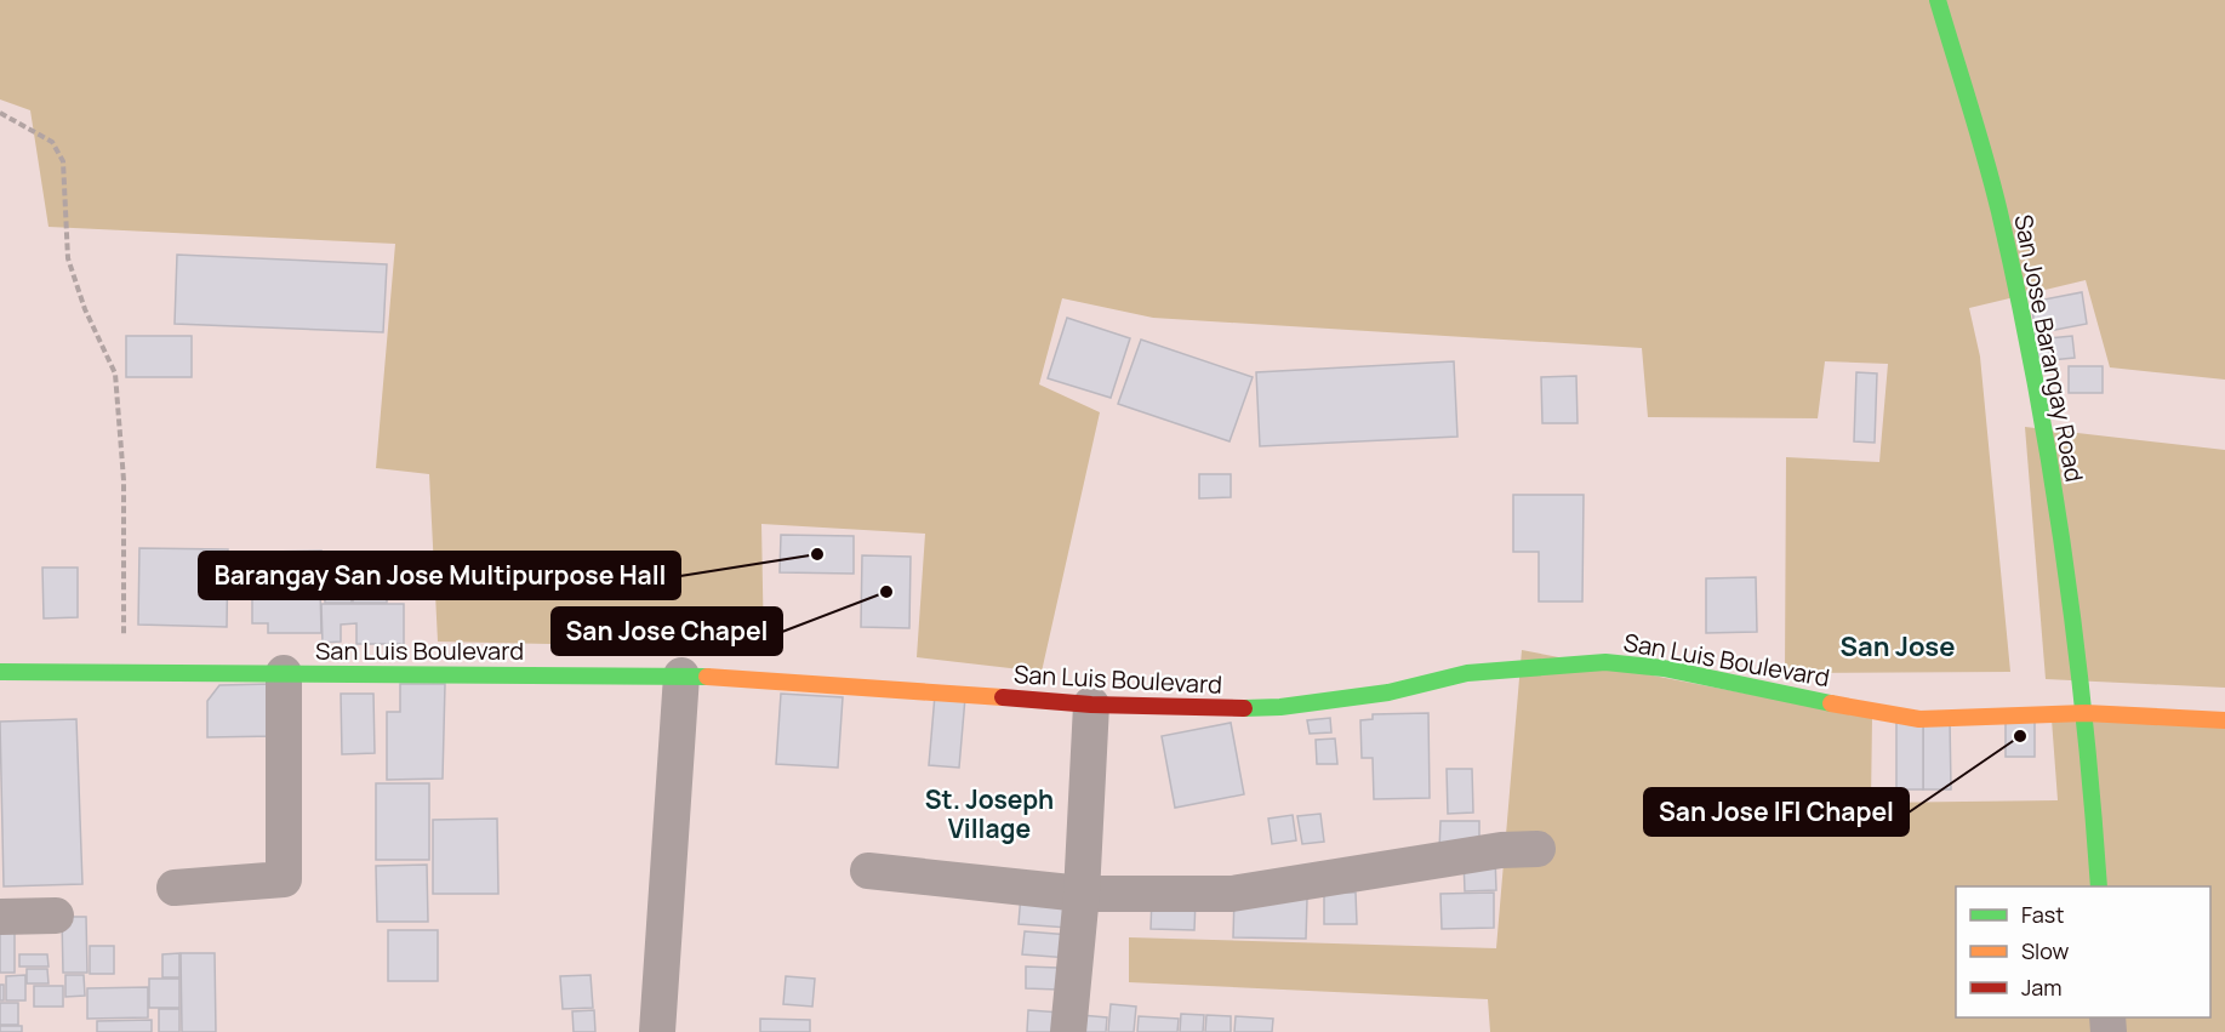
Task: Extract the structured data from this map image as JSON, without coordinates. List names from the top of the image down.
{
  "streets": {
    "street": ["San Jose Barangay Road", "San Luis Boulevard"]
  },
  "crossings": [
    ["San Jose Barangay Road", "San Luis Boulevard"]
  ],
  "districts": ["San Jose", "St. Joseph Village"],
  "places": ["Barangay San Jose Multipurpose Hall", "San Jose Chapel", "San Jose IFI Chapel"],
  "legend": ["Fast", "Slow", "Jam"]
}
